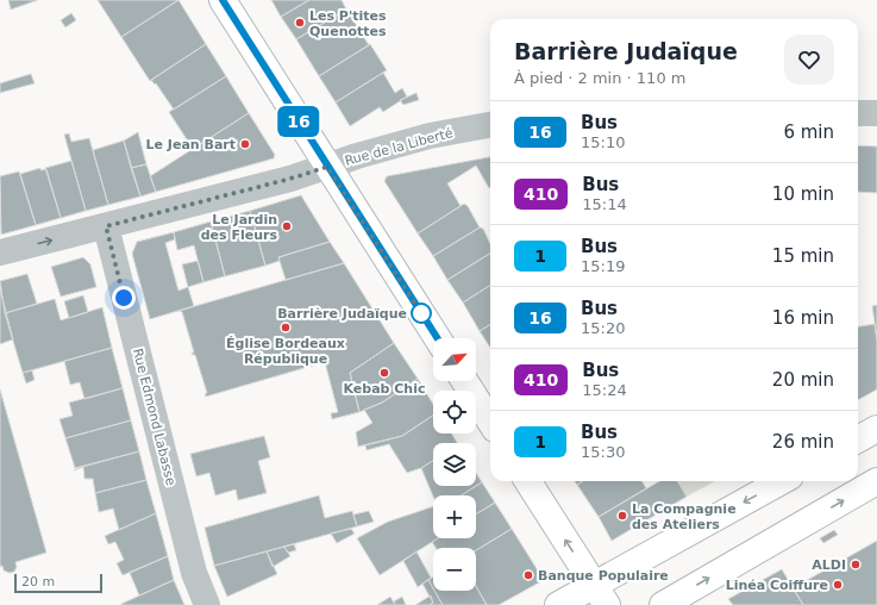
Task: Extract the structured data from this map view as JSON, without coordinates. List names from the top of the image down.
{
  "streets": {
    "street": ["Rue de la Liberté", "Rue Edmond Labasse"]
  },
  "crossings": [
    ["Rue de la Liberté", "Rue Edmond Labasse"]
  ],
  "places": [
    "Les P'tites Quenottes",
    "Le Jean Bart",
    "Le Jardin des Fleurs",
    "Barrière Judaïque",
    "Église Bordeaux République",
    "Kebab Chic",
    "La Compagnie des Ateliers",
    "ALDI",
    "Banque Populaire",
    "Linéa Coiffure"
  ],
  "lines": ["bus line 16"],
  "scale_bar": "20 m",
  "north": "top right",
  "page": {
    "on_map": "16",
    "heading": ["Barrière Judaïque", "À pied · 2 min · 110 m"],
    "list": [
      {
        "mark": "16",
        "name": "Bus",
        "note": "15:10",
        "value": "6 min"
      },
      {
        "mark": "410",
        "name": "Bus",
        "note": "15:14",
        "value": "10 min"
      },
      {
        "mark": "1",
        "name": "Bus",
        "note": "15:19",
        "value": "15 min"
      },
      {
        "mark": "16",
        "name": "Bus",
        "note": "15:20",
        "value": "16 min"
      },
      {
        "mark": "410",
        "name": "Bus",
        "note": "15:24",
        "value": "20 min"
      },
      {
        "mark": "1",
        "name": "Bus",
        "note": "15:30",
        "value": "26 min"
      }
    ],
    "map_buttons": ["+", "−"],
    "scale": "20 m"
  }
}
